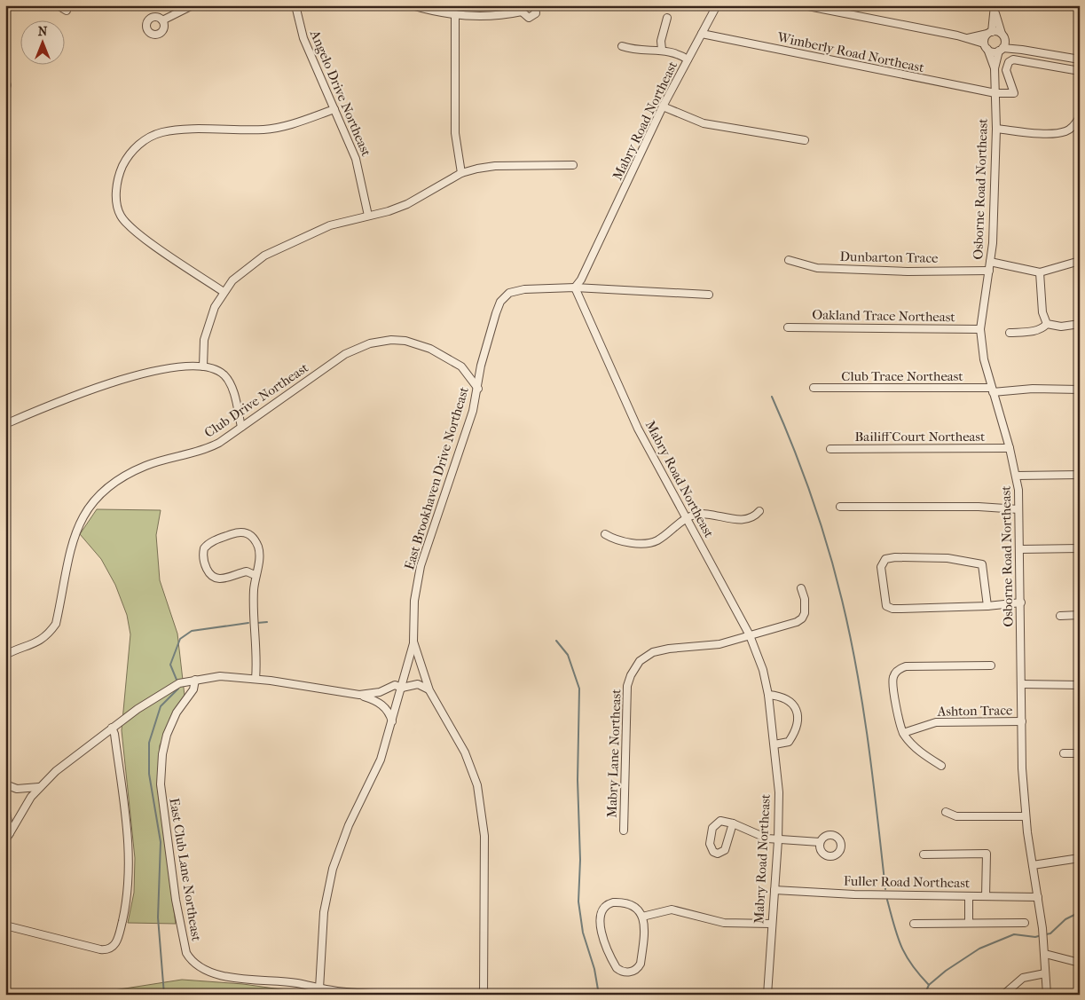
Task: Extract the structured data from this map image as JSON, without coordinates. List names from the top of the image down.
{
  "streets": {
    "street": [
      "Wimberly Road Northeast",
      "Angelo Drive Northeast",
      "Mabry Road Northeast",
      "Osborne Road Northeast",
      "Dunbarton Trace",
      "Oakland Trace Northeast",
      "Club Trace Northeast",
      "Club Drive Northeast",
      "Bailiff Court Northeast",
      "East Brookhaven Drive Northeast",
      "Ashton Trace",
      "Mabry Lane Northeast",
      "East Club Lane Northeast",
      "Fuller Road Northeast"
    ]
  },
  "crossings": [
    ["Wimberly Road Northeast", "Mabry Road Northeast"],
    ["Wimberly Road Northeast", "Osborne Road Northeast"],
    ["Mabry Road Northeast", "East Brookhaven Drive Northeast"],
    ["Mabry Road Northeast", "Mabry Lane Northeast"],
    ["Mabry Road Northeast", "Fuller Road Northeast"],
    ["Osborne Road Northeast", "Dunbarton Trace"],
    ["Osborne Road Northeast", "Oakland Trace Northeast"],
    ["Osborne Road Northeast", "Club Trace Northeast"],
    ["Osborne Road Northeast", "Bailiff Court Northeast"],
    ["Osborne Road Northeast", "Ashton Trace"],
    ["Osborne Road Northeast", "Fuller Road Northeast"],
    ["Club Drive Northeast", "East Brookhaven Drive Northeast"]
  ],
  "north": "top"
}
